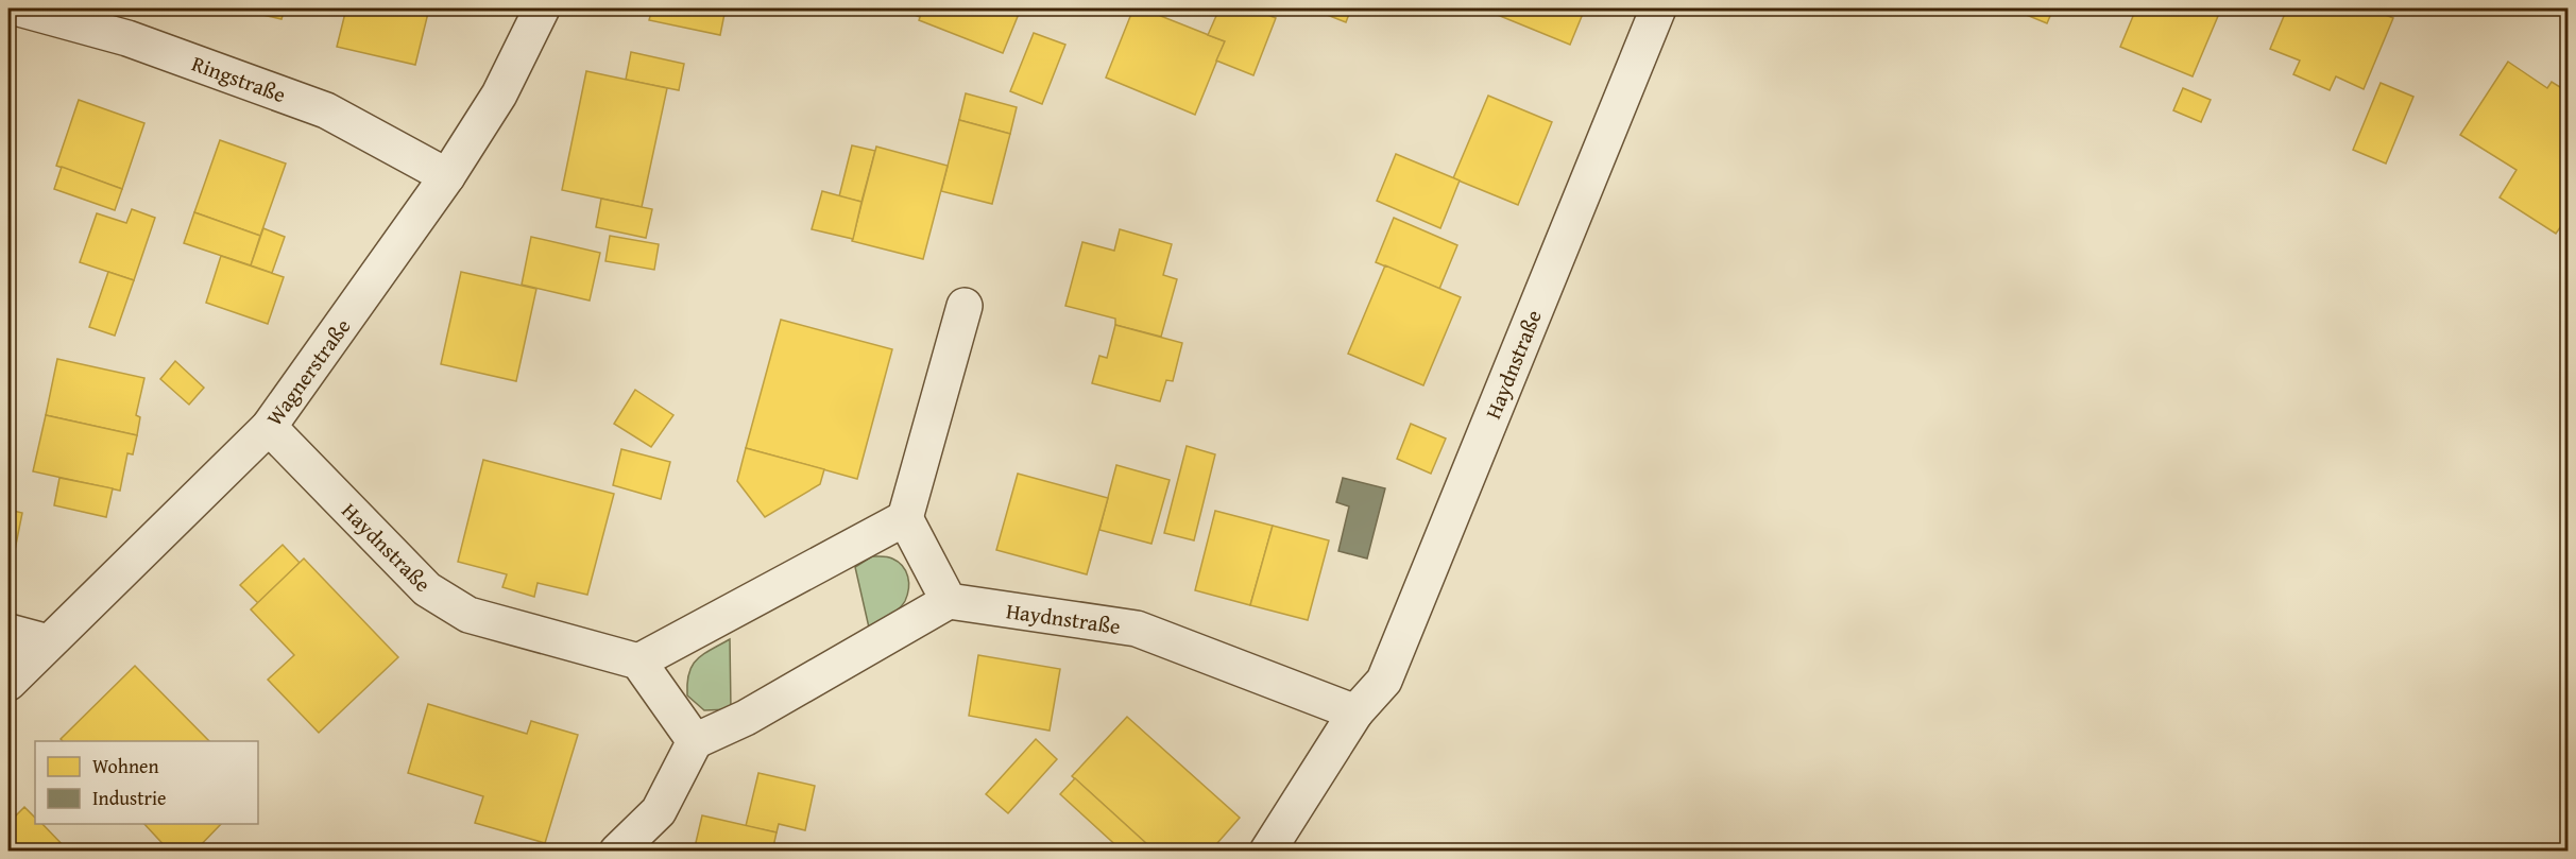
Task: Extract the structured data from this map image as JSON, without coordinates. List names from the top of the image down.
{
  "streets": {
    "street": ["Ringstraße", "Haydnstraße", "Wagnerstraße"]
  },
  "crossings": [
    ["Ringstraße", "Wagnerstraße"],
    ["Haydnstraße", "Wagnerstraße"]
  ],
  "legend": ["Wohnen", "Industrie"]
}
